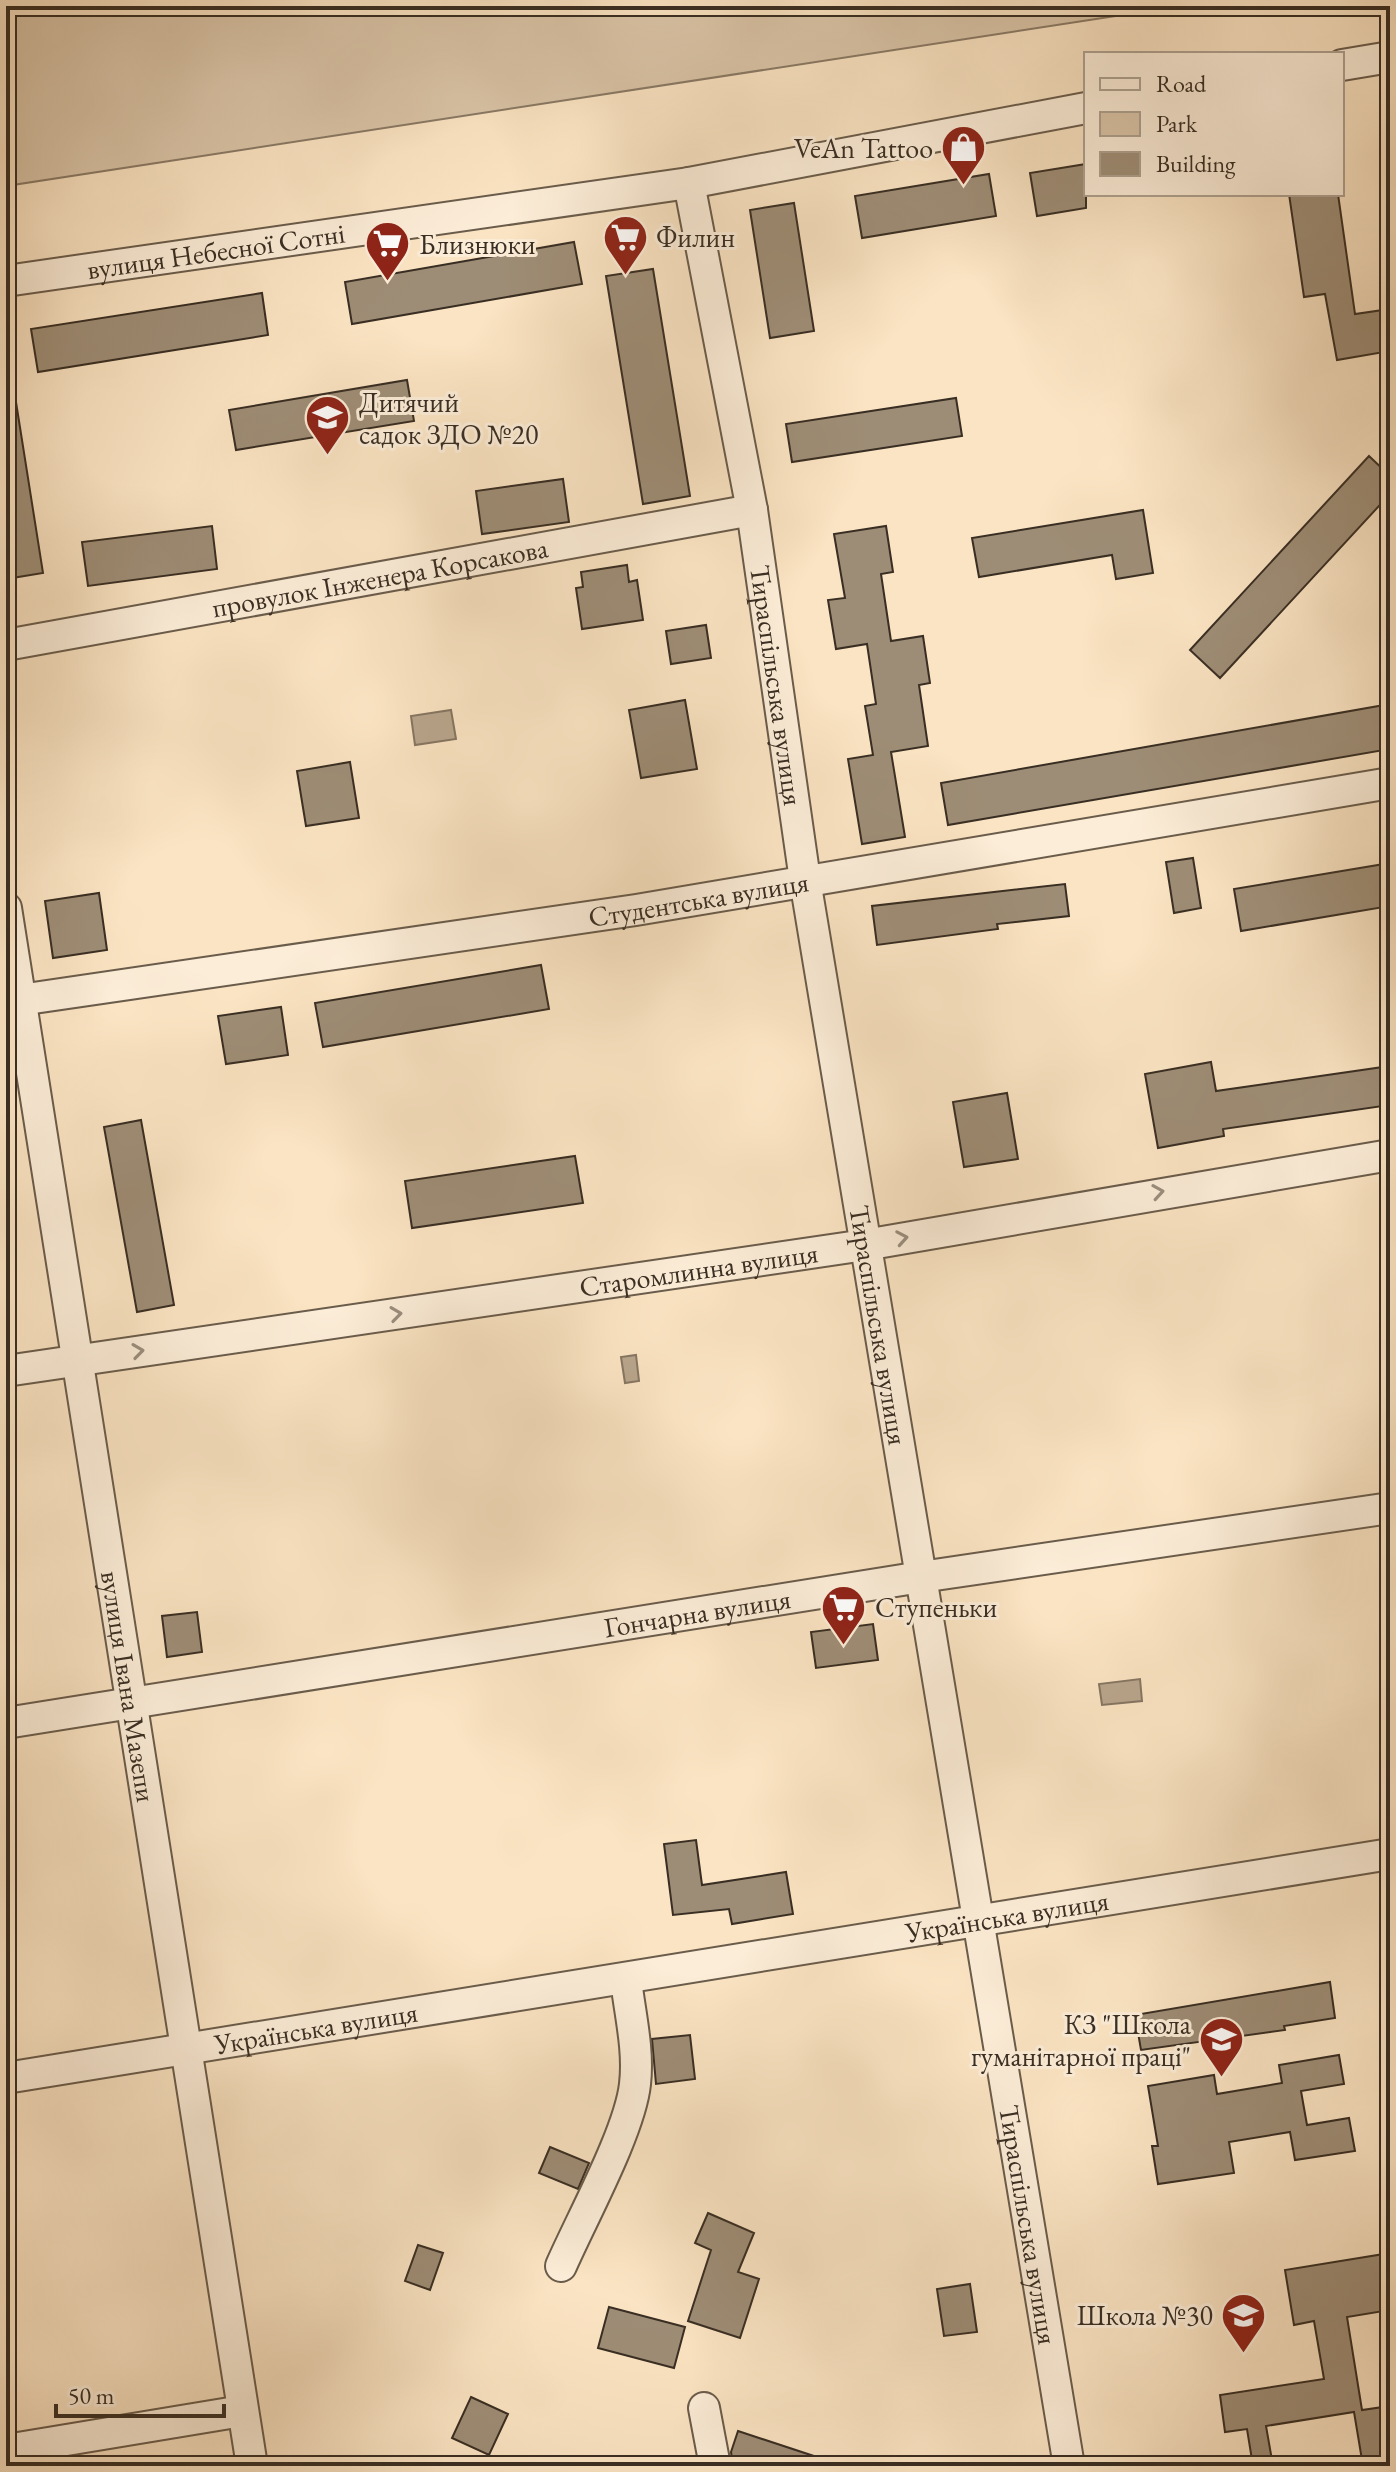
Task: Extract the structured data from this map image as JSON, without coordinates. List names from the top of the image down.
{
  "streets": {
    "street": [
      "вулиця Небесної Сотні",
      "провулок Інженера Корсакова",
      "Тираспільська вулиця",
      "Студентська вулиця",
      "Старомлинна вулиця",
      "Гончарна вулиця",
      "вулиця Івана Мазепи",
      "Українська вулиця"
    ]
  },
  "crossings": [
    ["вулиця Небесної Сотні", "Тираспільська вулиця"],
    ["провулок Інженера Корсакова", "Тираспільська вулиця"],
    ["Тираспільська вулиця", "Студентська вулиця"],
    ["Тираспільська вулиця", "Старомлинна вулиця"],
    ["Тираспільська вулиця", "Гончарна вулиця"],
    ["Тираспільська вулиця", "Українська вулиця"],
    ["Студентська вулиця", "вулиця Івана Мазепи"],
    ["Старомлинна вулиця", "вулиця Івана Мазепи"],
    ["Гончарна вулиця", "вулиця Івана Мазепи"],
    ["вулиця Івана Мазепи", "Українська вулиця"]
  ],
  "one_way": ["Старомлинна вулиця"],
  "places": {
    "shop": ["VeAn Tattoo"],
    "supermarket": ["Филин", "Близнюки", "Ступеньки"],
    "school or university": ["Дитячий садок ЗДО №20", "КЗ \"Школа гуманітарної праці\"", "Школа №30"]
  },
  "legend": ["Road", "Park", "Building"],
  "scale_bar": "50 m"
}
